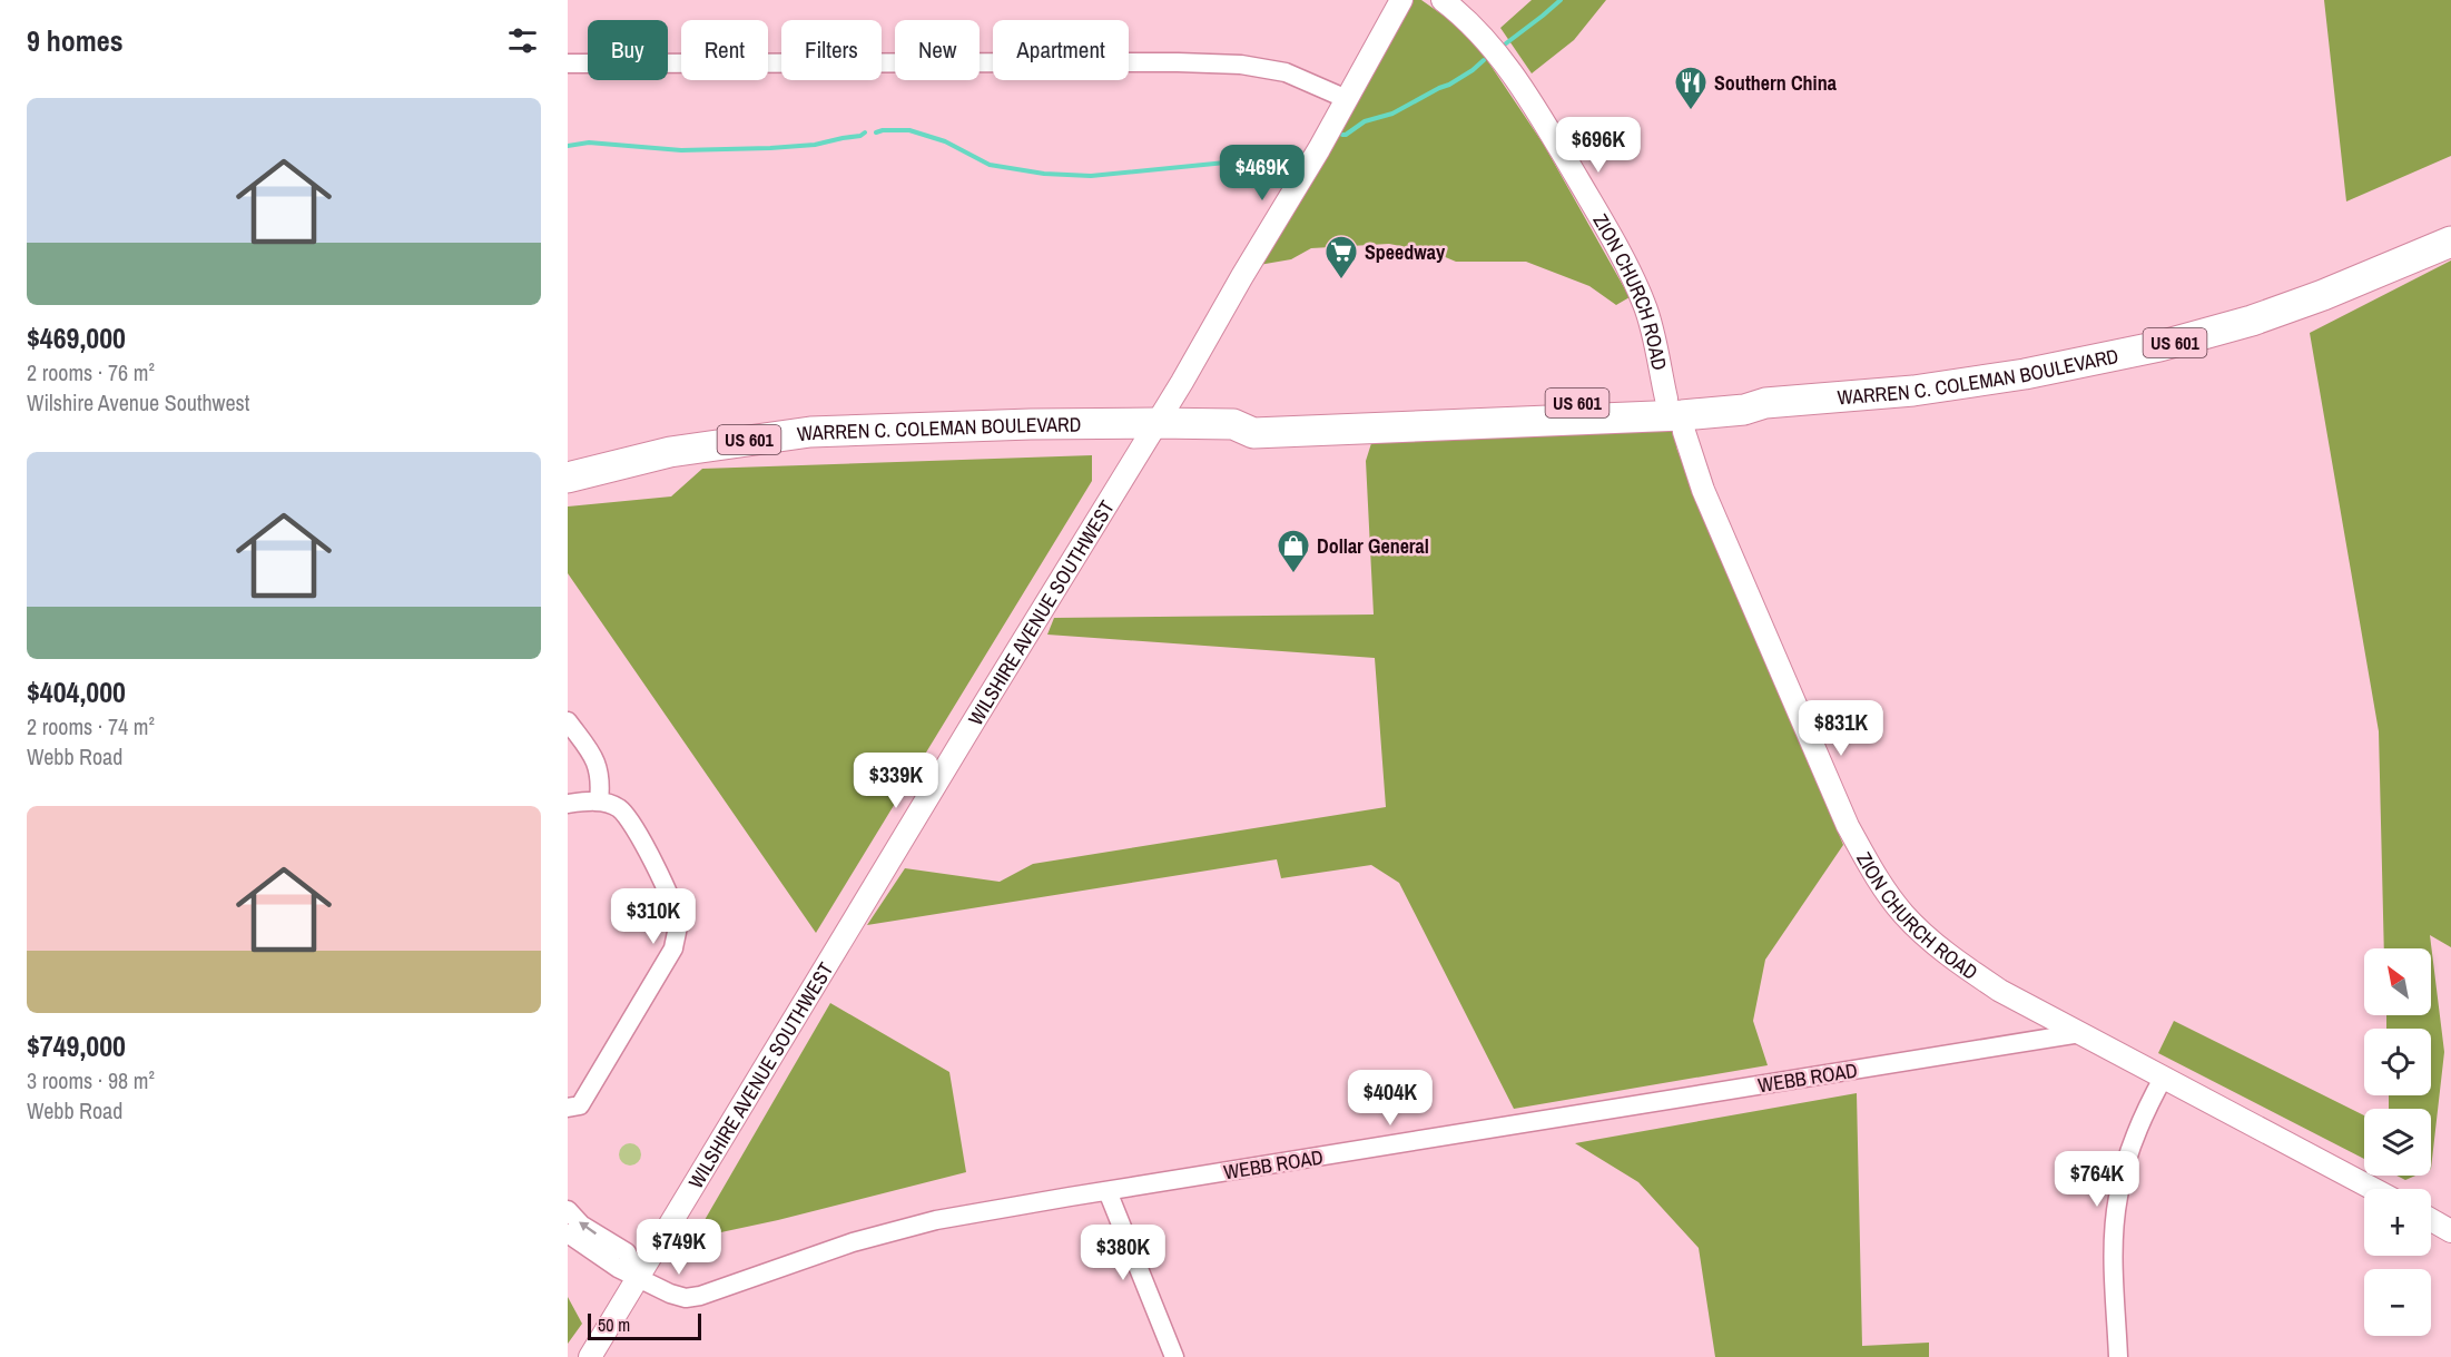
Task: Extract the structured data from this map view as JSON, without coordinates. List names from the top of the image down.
{
  "streets": {
    "highway": ["US 601", "WARREN C. COLEMAN BOULEVARD"],
    "street": ["ZION CHURCH ROAD", "WILSHIRE AVENUE SOUTHWEST", "WEBB ROAD"]
  },
  "crossings": [
    ["ZION CHURCH ROAD", "WARREN C. COLEMAN BOULEVARD"],
    ["ZION CHURCH ROAD", "WEBB ROAD"],
    ["WARREN C. COLEMAN BOULEVARD", "WILSHIRE AVENUE SOUTHWEST"],
    ["WILSHIRE AVENUE SOUTHWEST", "WEBB ROAD"]
  ],
  "places": {
    "restaurant": ["Southern China"],
    "supermarket": ["Speedway"],
    "shop": ["Dollar General"]
  },
  "scale_bar": "50 m",
  "north": "top left",
  "page": {
    "heading": "9 homes",
    "chip": [
      "Buy",
      "Rent",
      "Filters",
      "New",
      "Apartment"
    ],
    "list": [
      {
        "name": "$469,000",
        "note": "2 rooms · 76 m² · Wilshire Avenue Southwest"
      },
      {
        "name": "$404,000",
        "note": "2 rooms · 74 m² · Webb Road"
      },
      {
        "name": "$749,000",
        "note": "3 rooms · 98 m² · Webb Road"
      }
    ],
    "price": [
      "$696K",
      "$469K",
      "$831K",
      "$339K",
      "$310K",
      "$404K",
      "$764K",
      "$749K",
      "$380K"
    ],
    "map_buttons": ["+", "−"],
    "scale": "50 m"
  }
}
